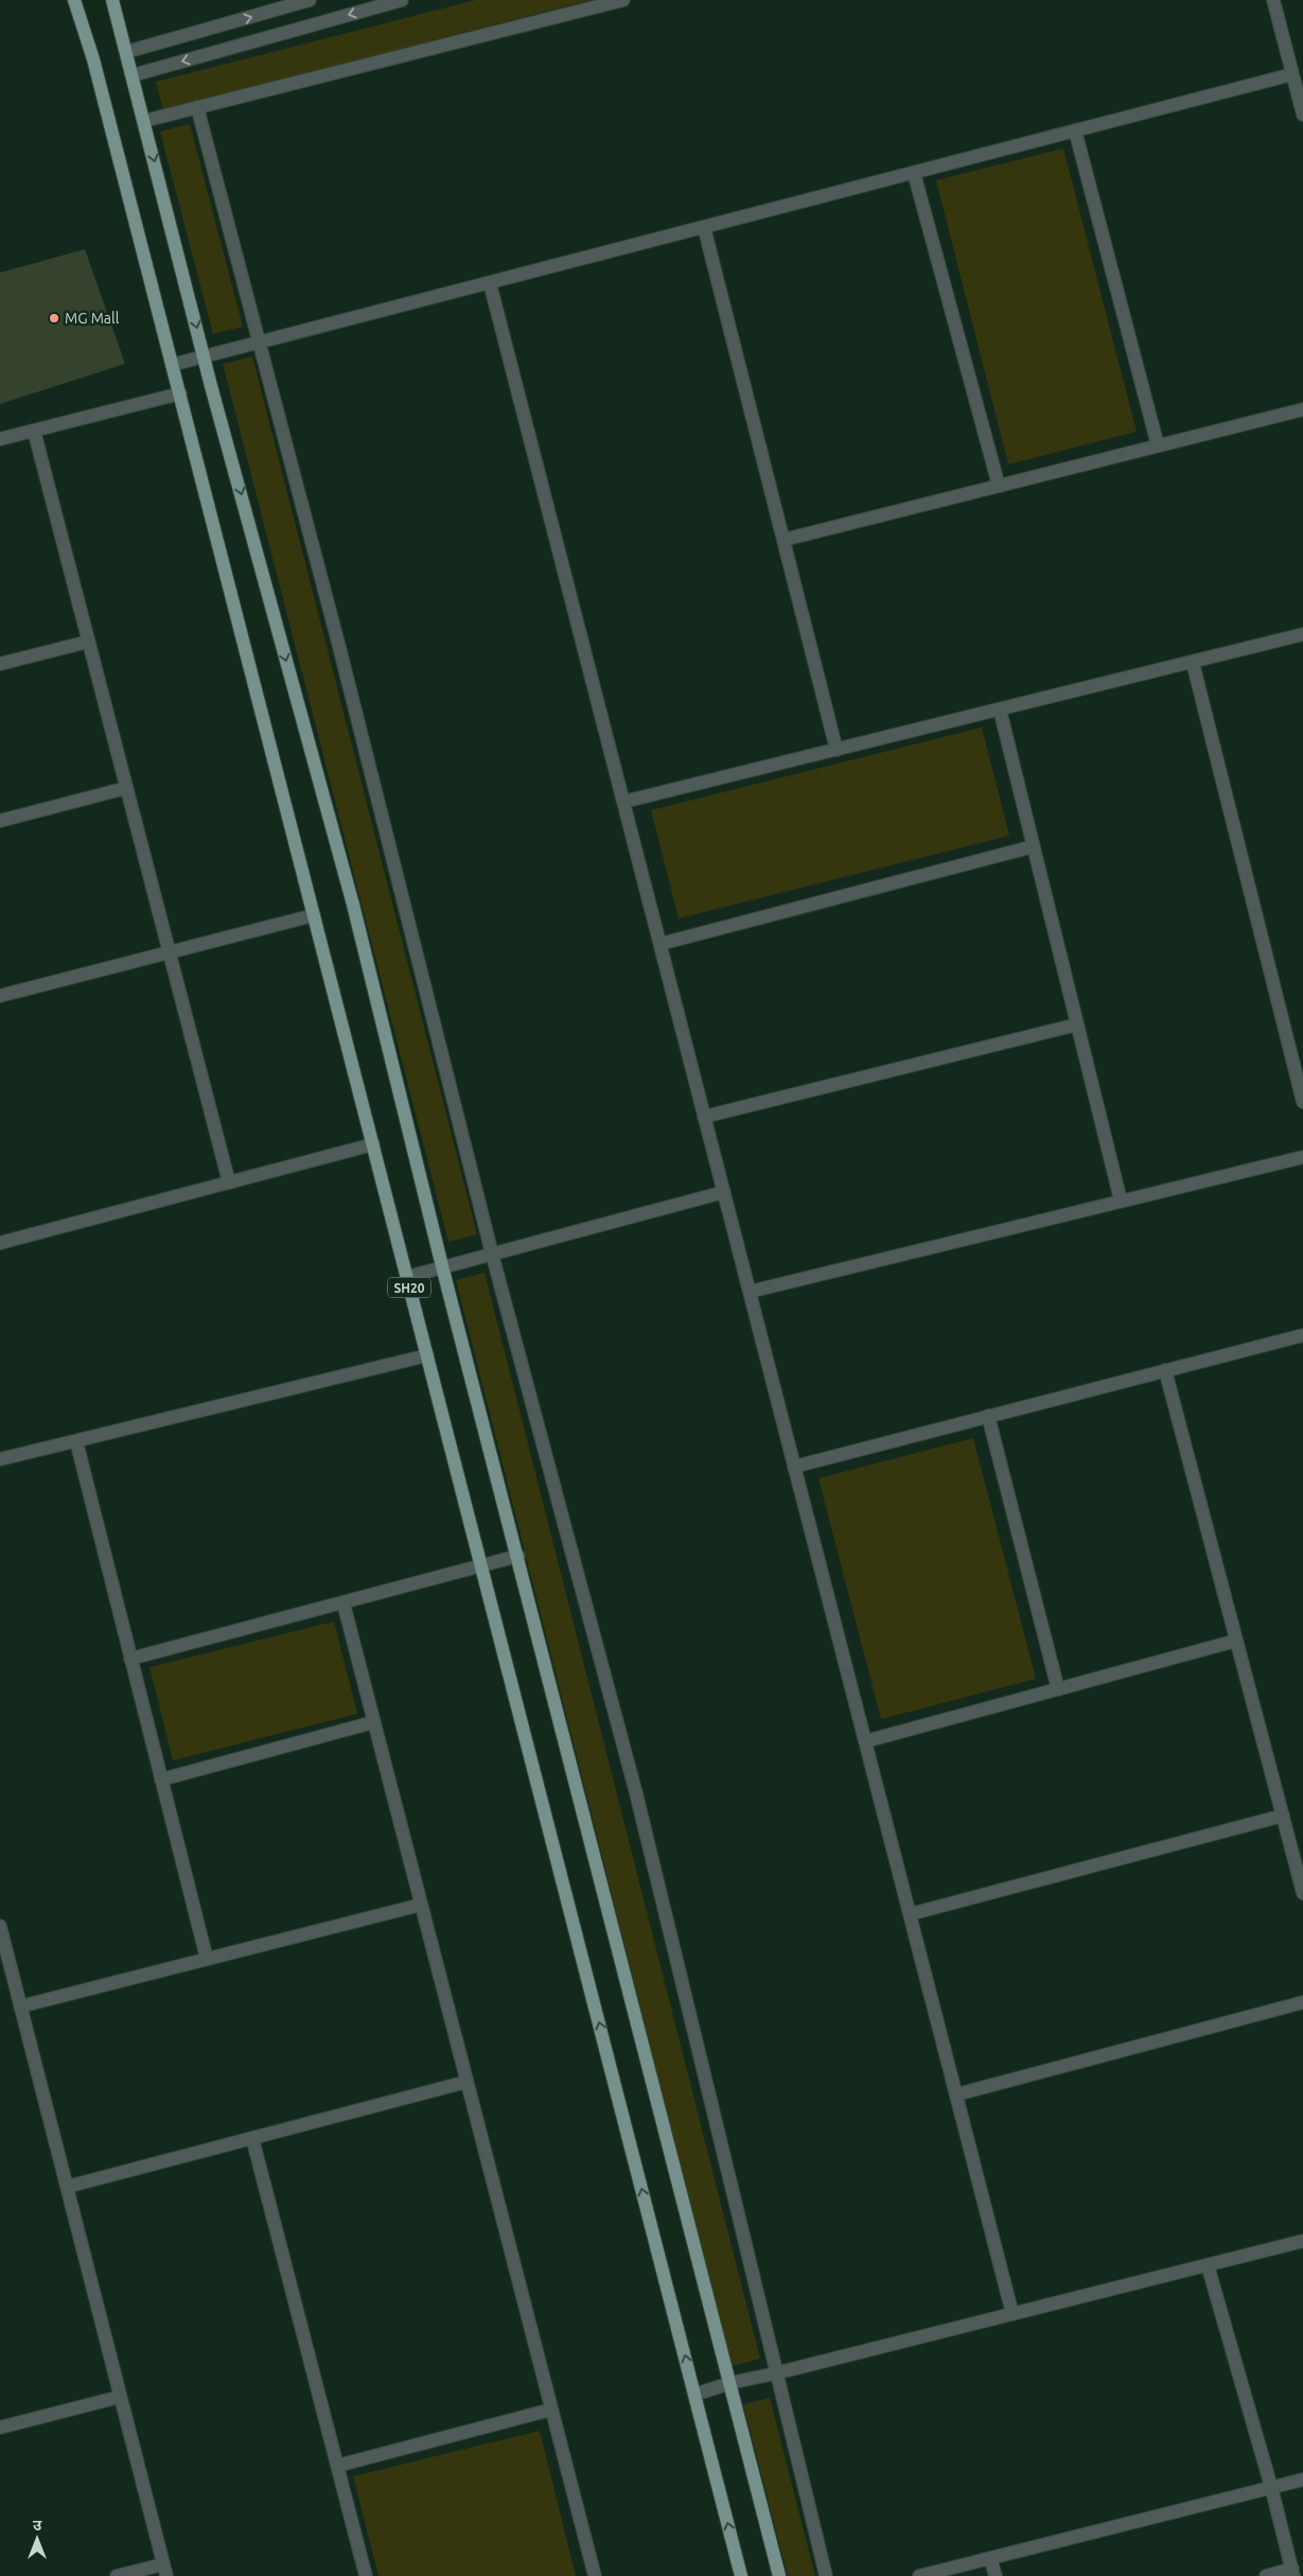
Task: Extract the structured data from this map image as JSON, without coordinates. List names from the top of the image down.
{
  "streets": {
    "main road": ["SH20"]
  },
  "places": ["MG Mall"],
  "north": "top"
}
